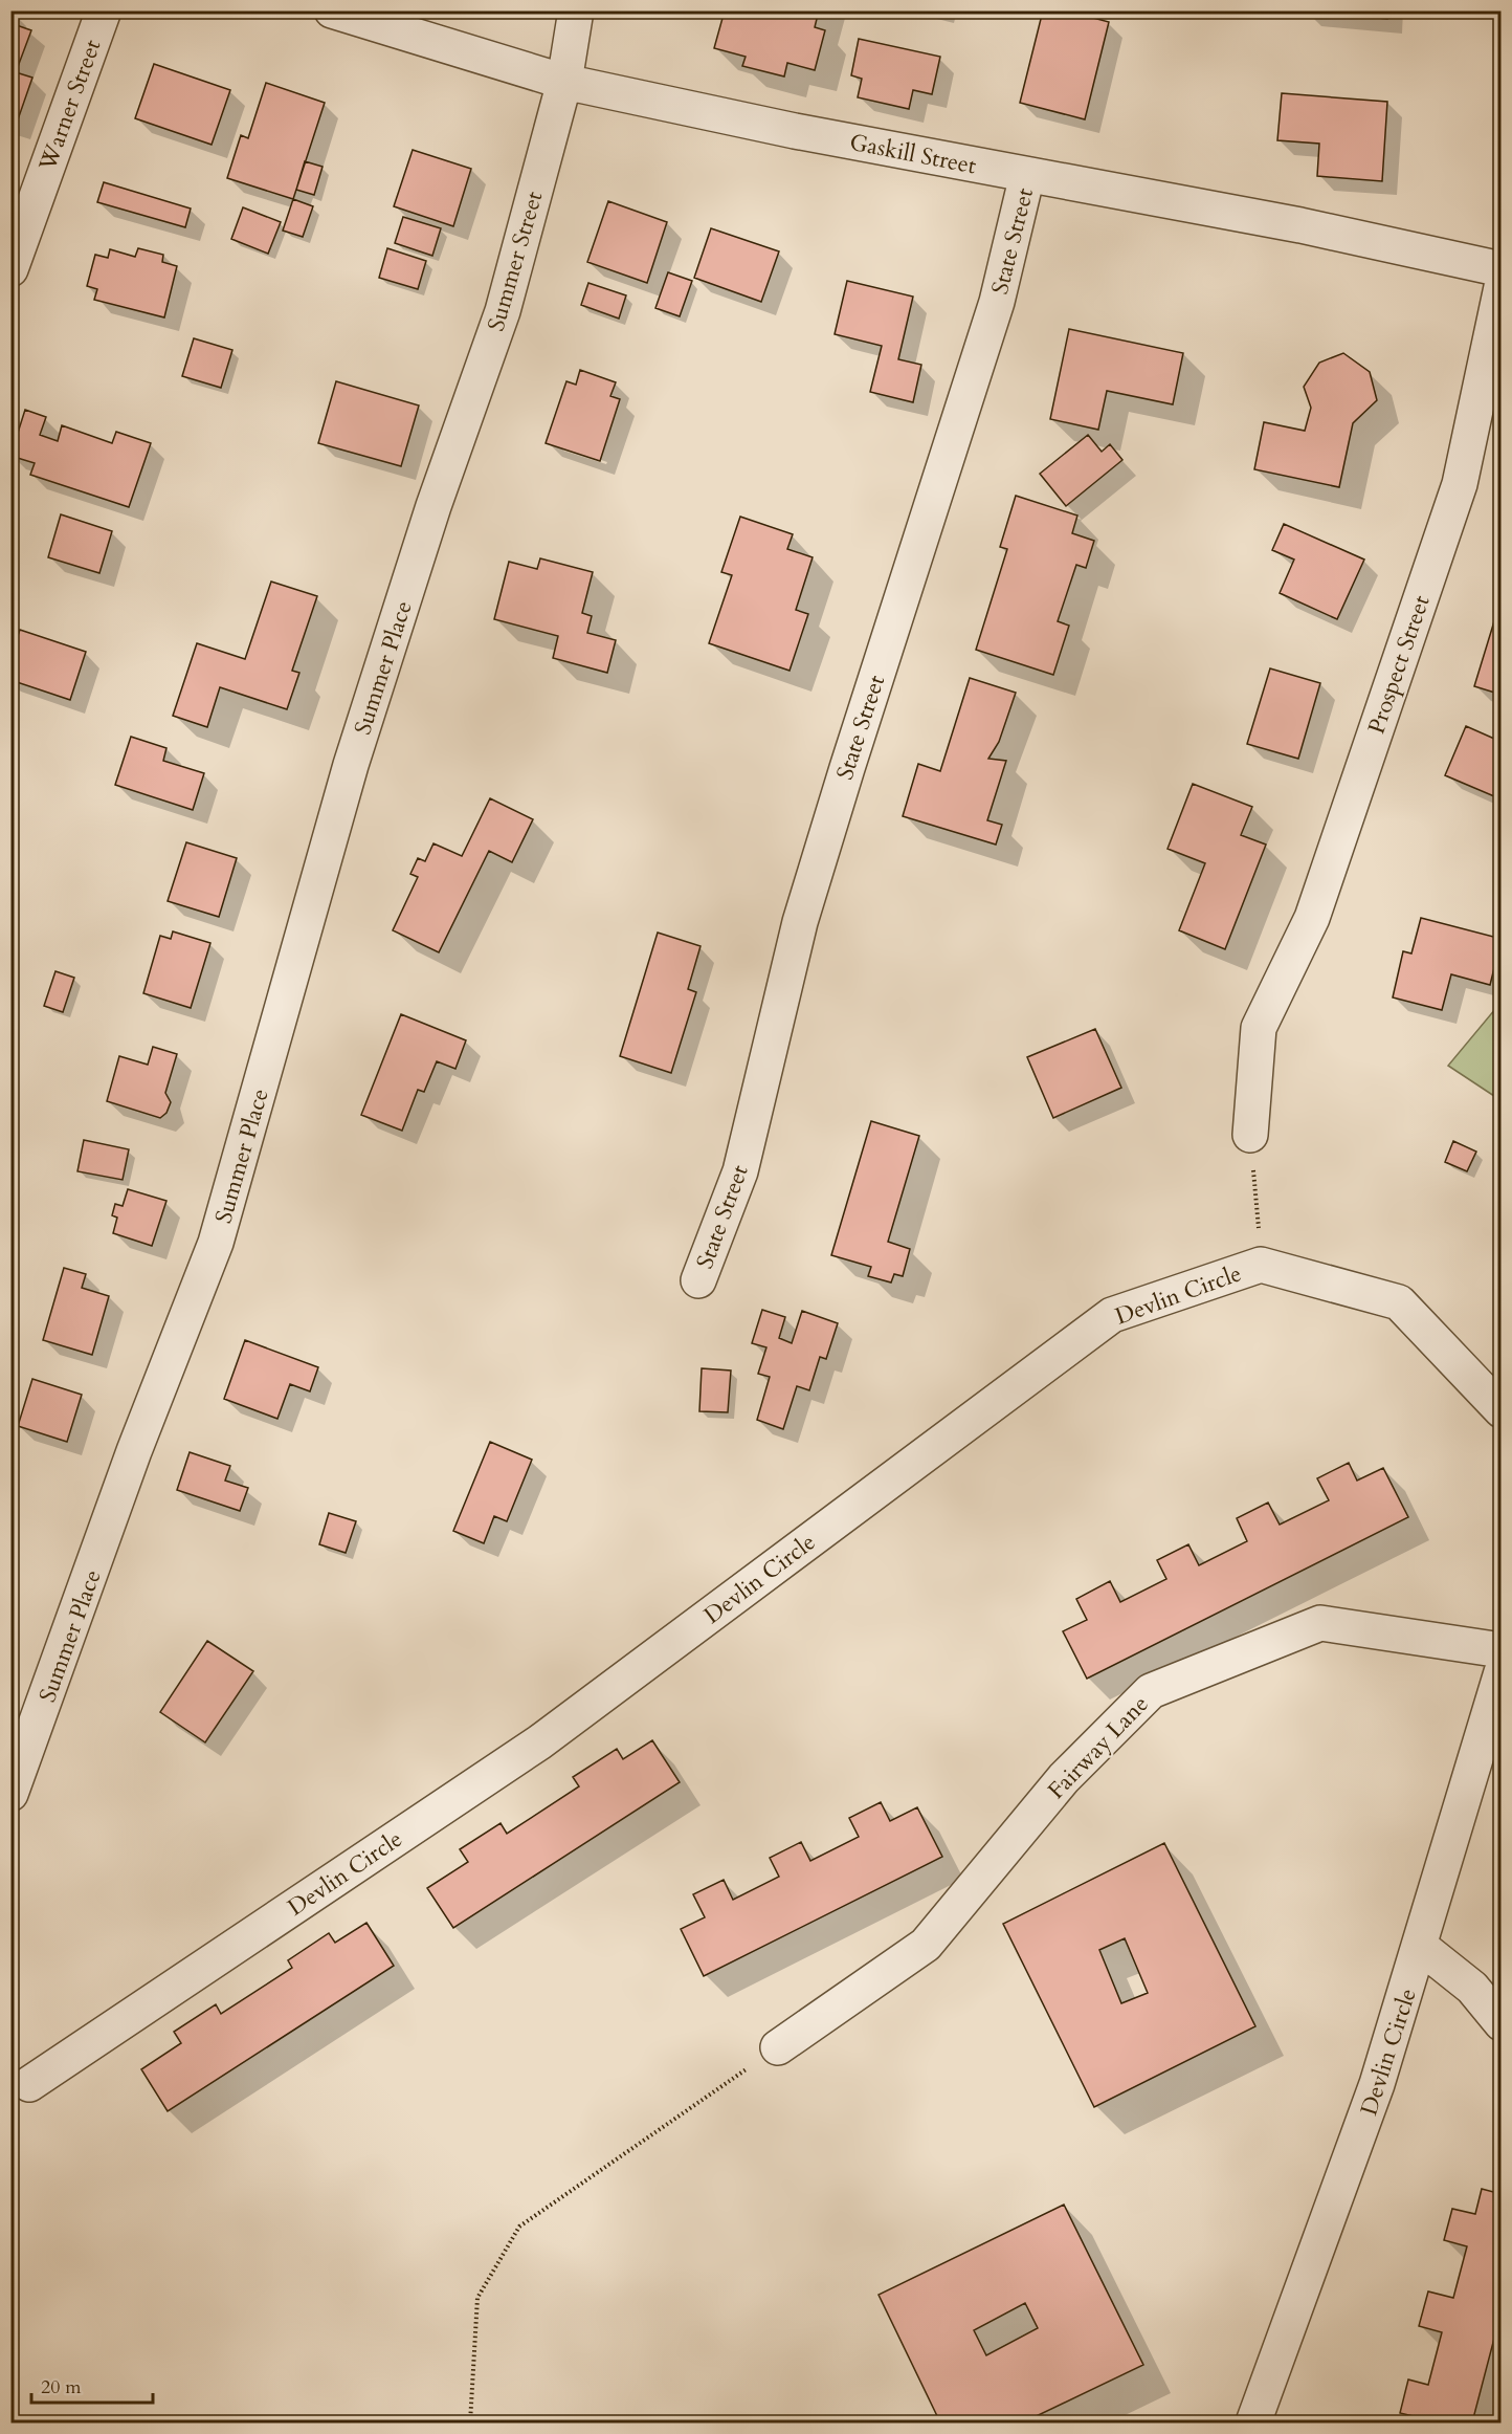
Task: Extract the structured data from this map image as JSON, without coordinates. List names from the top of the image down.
{
  "streets": {
    "street": [
      "Warner Street",
      "Gaskill Street",
      "State Street",
      "Summer Street",
      "Prospect Street",
      "Summer Place",
      "Devlin Circle",
      "Fairway Lane"
    ]
  },
  "crossings": [
    ["Gaskill Street", "State Street"],
    ["Gaskill Street", "Summer Street"],
    ["Summer Street", "Summer Place"]
  ],
  "scale_bar": "20 m"
}
